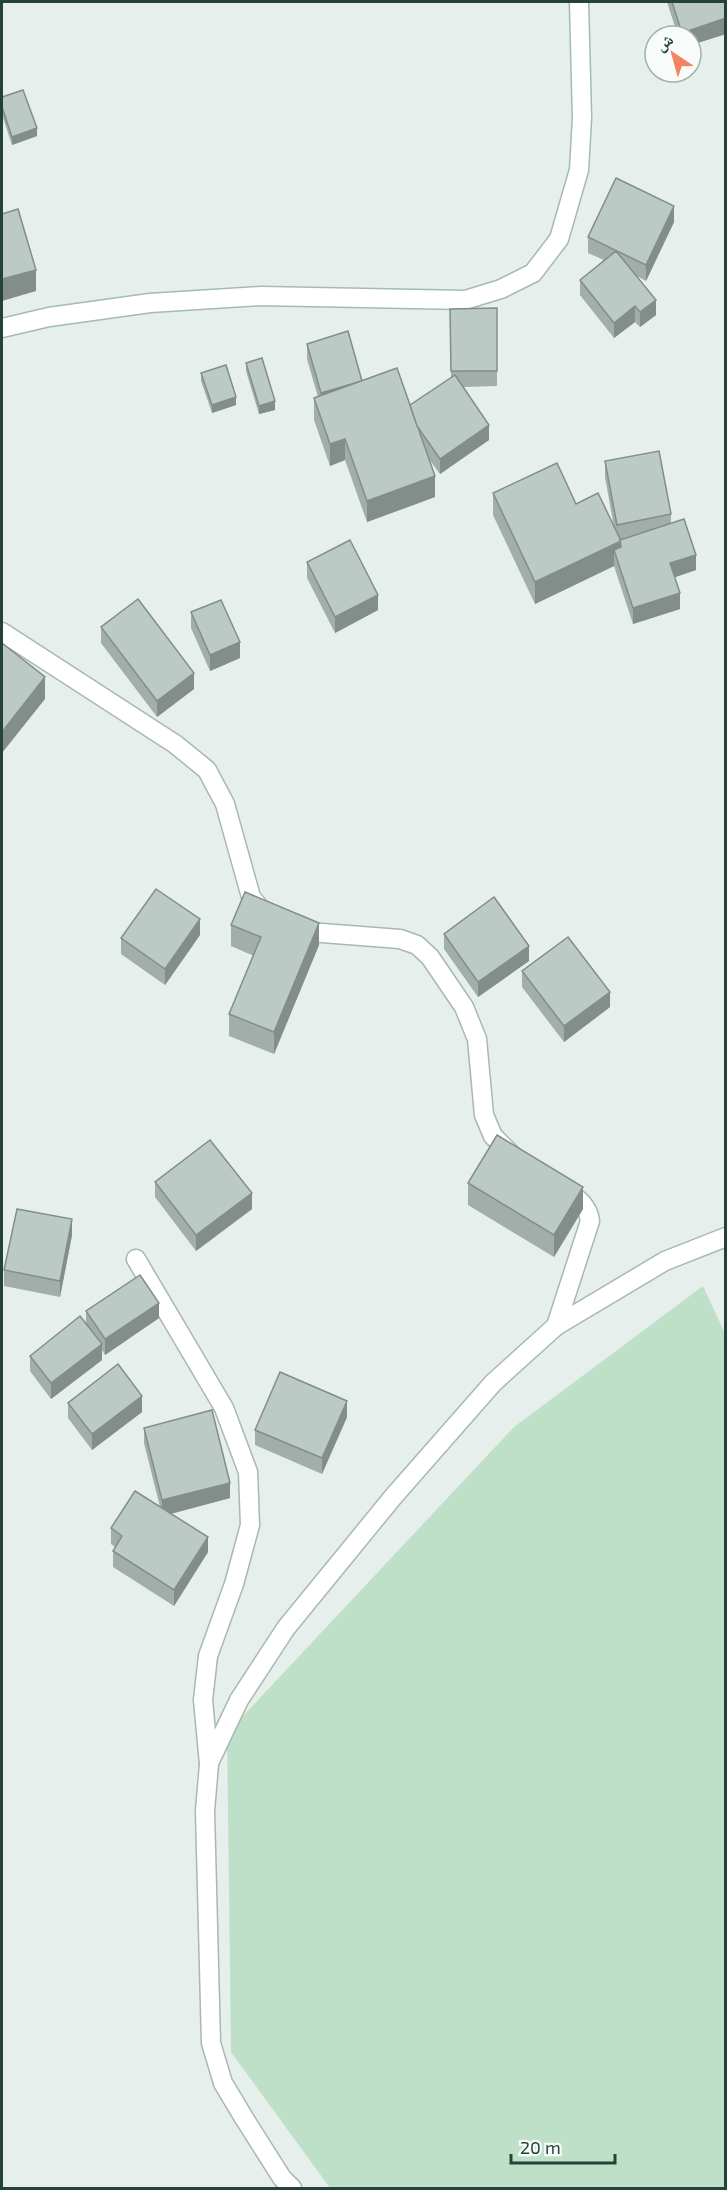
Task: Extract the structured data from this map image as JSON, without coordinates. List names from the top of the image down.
{
  "scale_bar": "20 m",
  "north": "top left"
}
